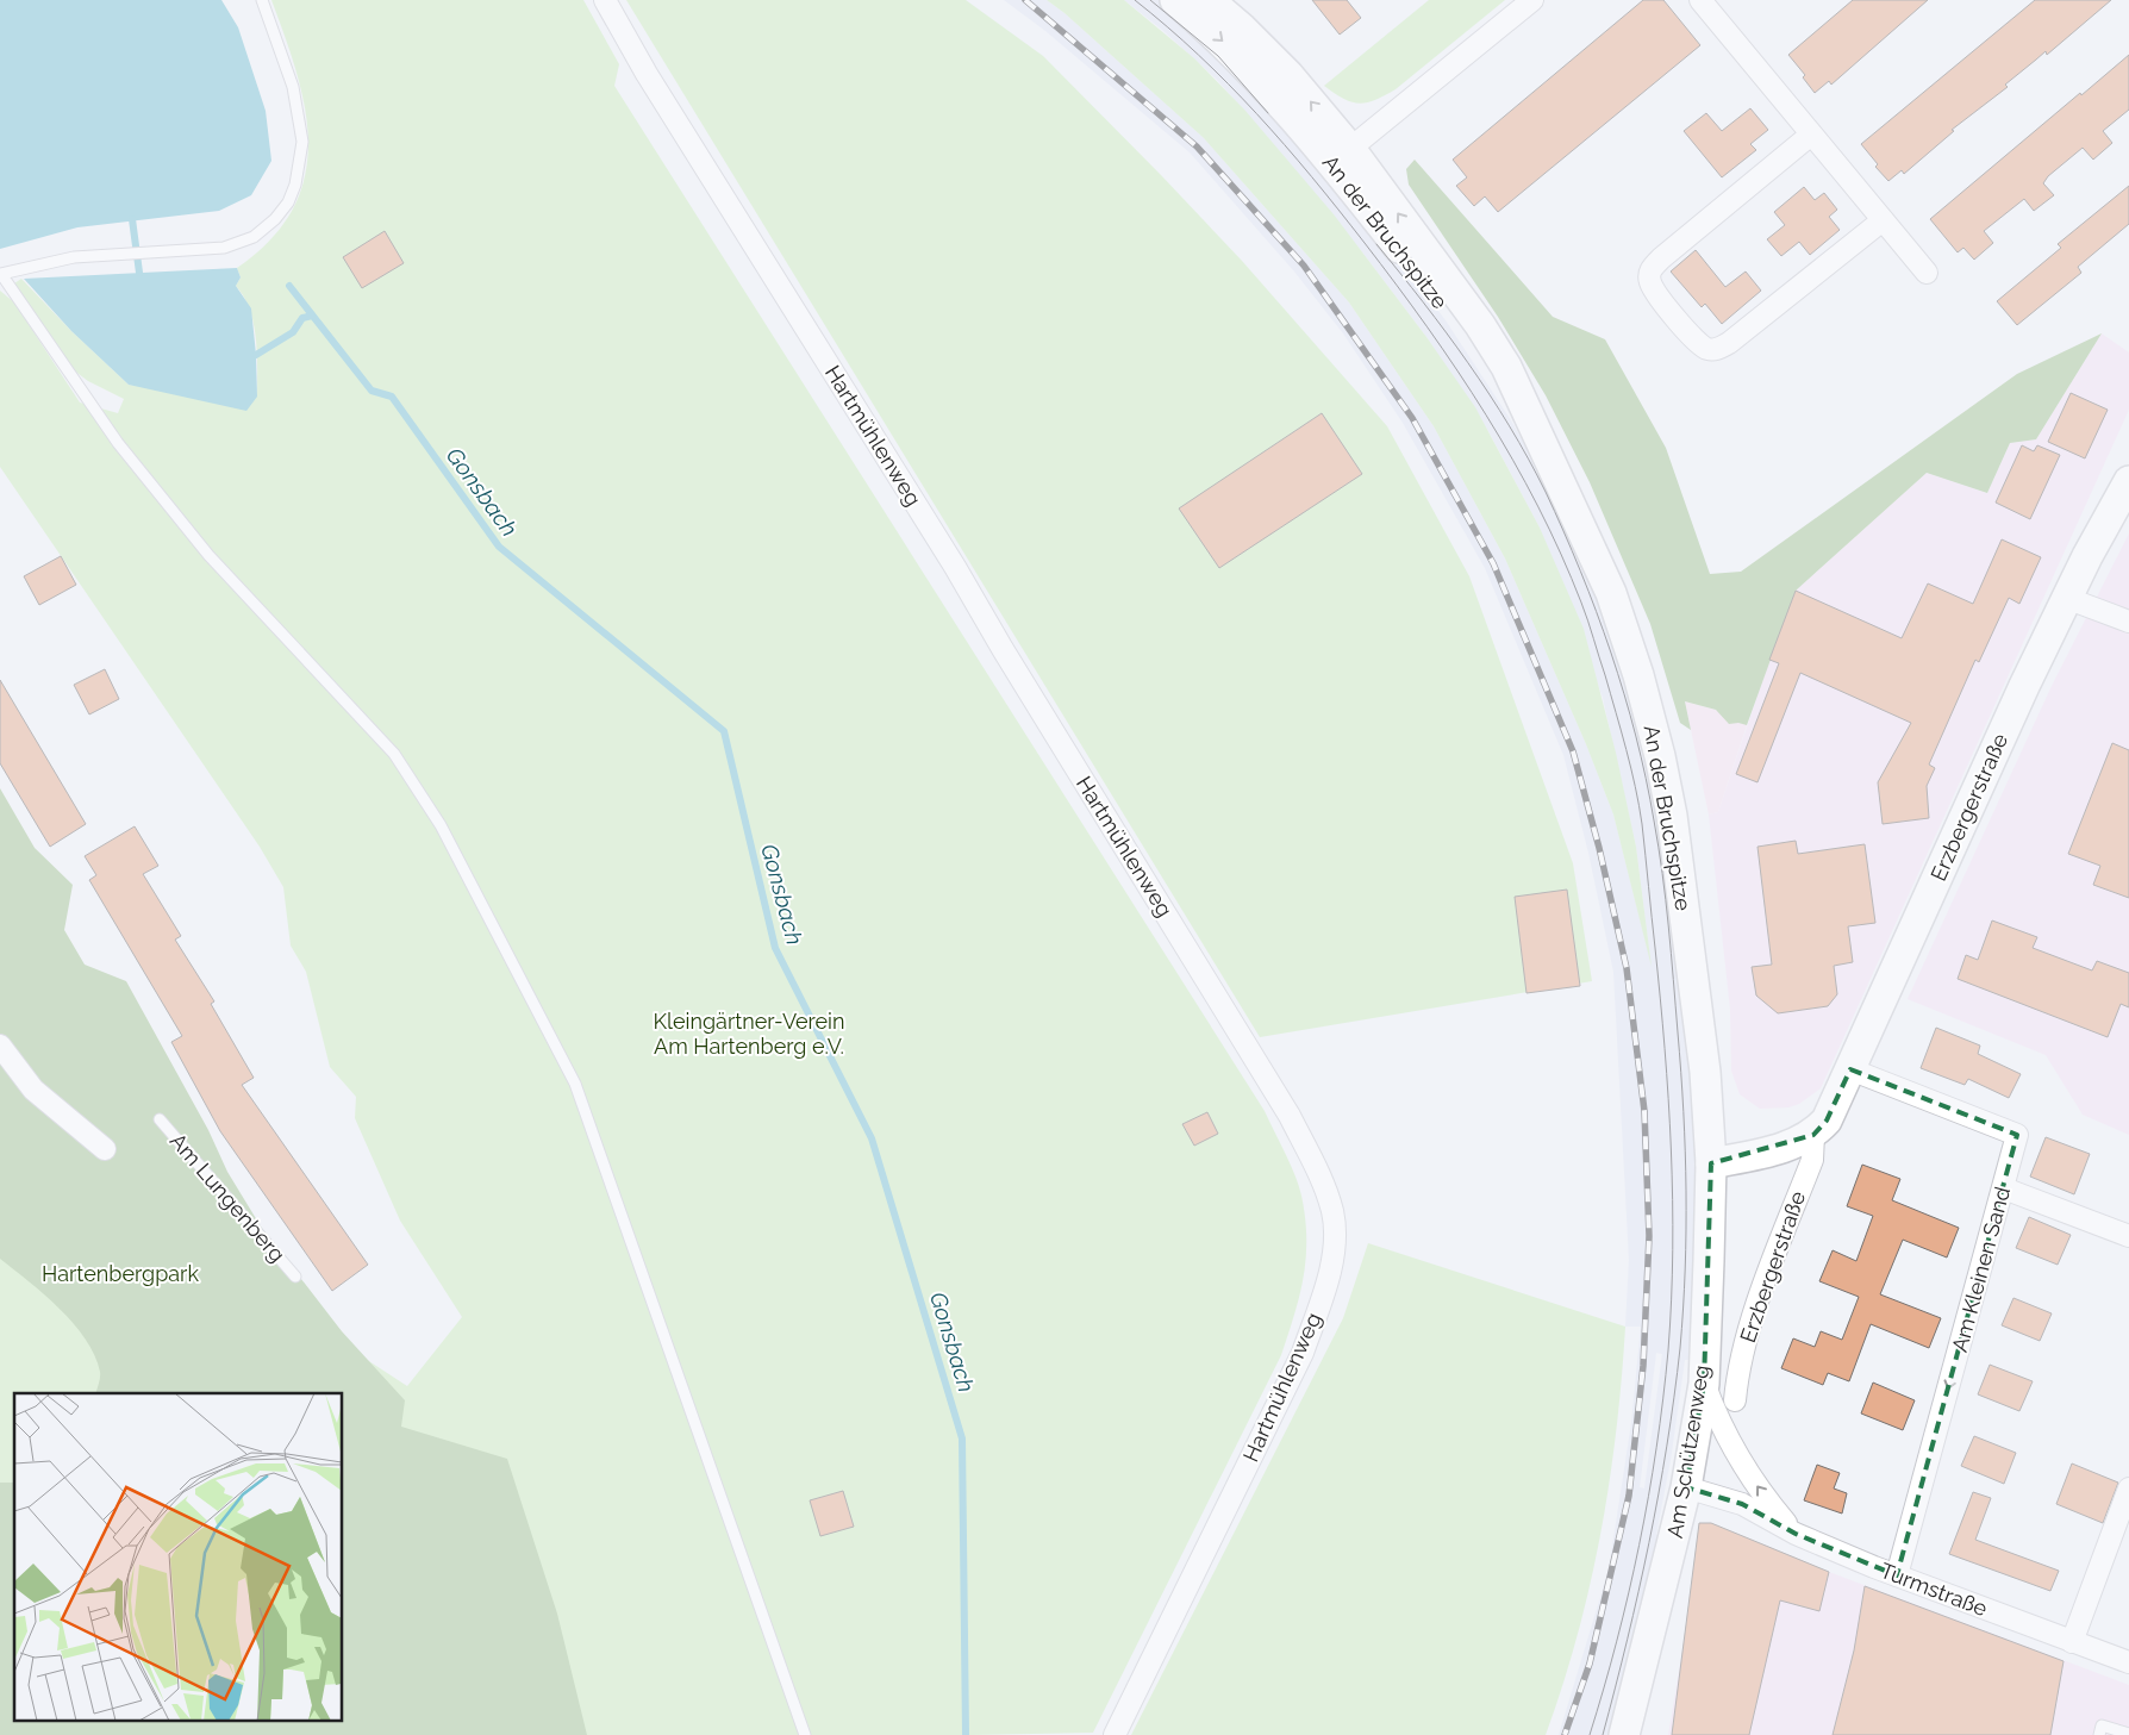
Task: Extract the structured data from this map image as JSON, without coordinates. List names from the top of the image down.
{
  "streets": {
    "main road": ["An der Bruchspitze", "Erzbergerstraße", "Am Schützenweg"],
    "street": ["Hartmühlenweg", "Am Kleinen Sand", "Turmstraße"],
    "lane": ["Am Lungenberg"]
  },
  "crossings": [
    ["An der Bruchspitze", "Erzbergerstraße"],
    ["An der Bruchspitze", "Am Schützenweg"],
    ["Erzbergerstraße", "Am Kleinen Sand"],
    ["Erzbergerstraße", "Am Schützenweg"],
    ["Am Kleinen Sand", "Turmstraße"],
    ["Am Schützenweg", "Turmstraße"]
  ],
  "one_way": ["Am Kleinen Sand"],
  "water": ["Gonsbach"],
  "parks": ["Kleingärtner-Verein Am Hartenberg e.V.", "Hartenbergpark"]
}
